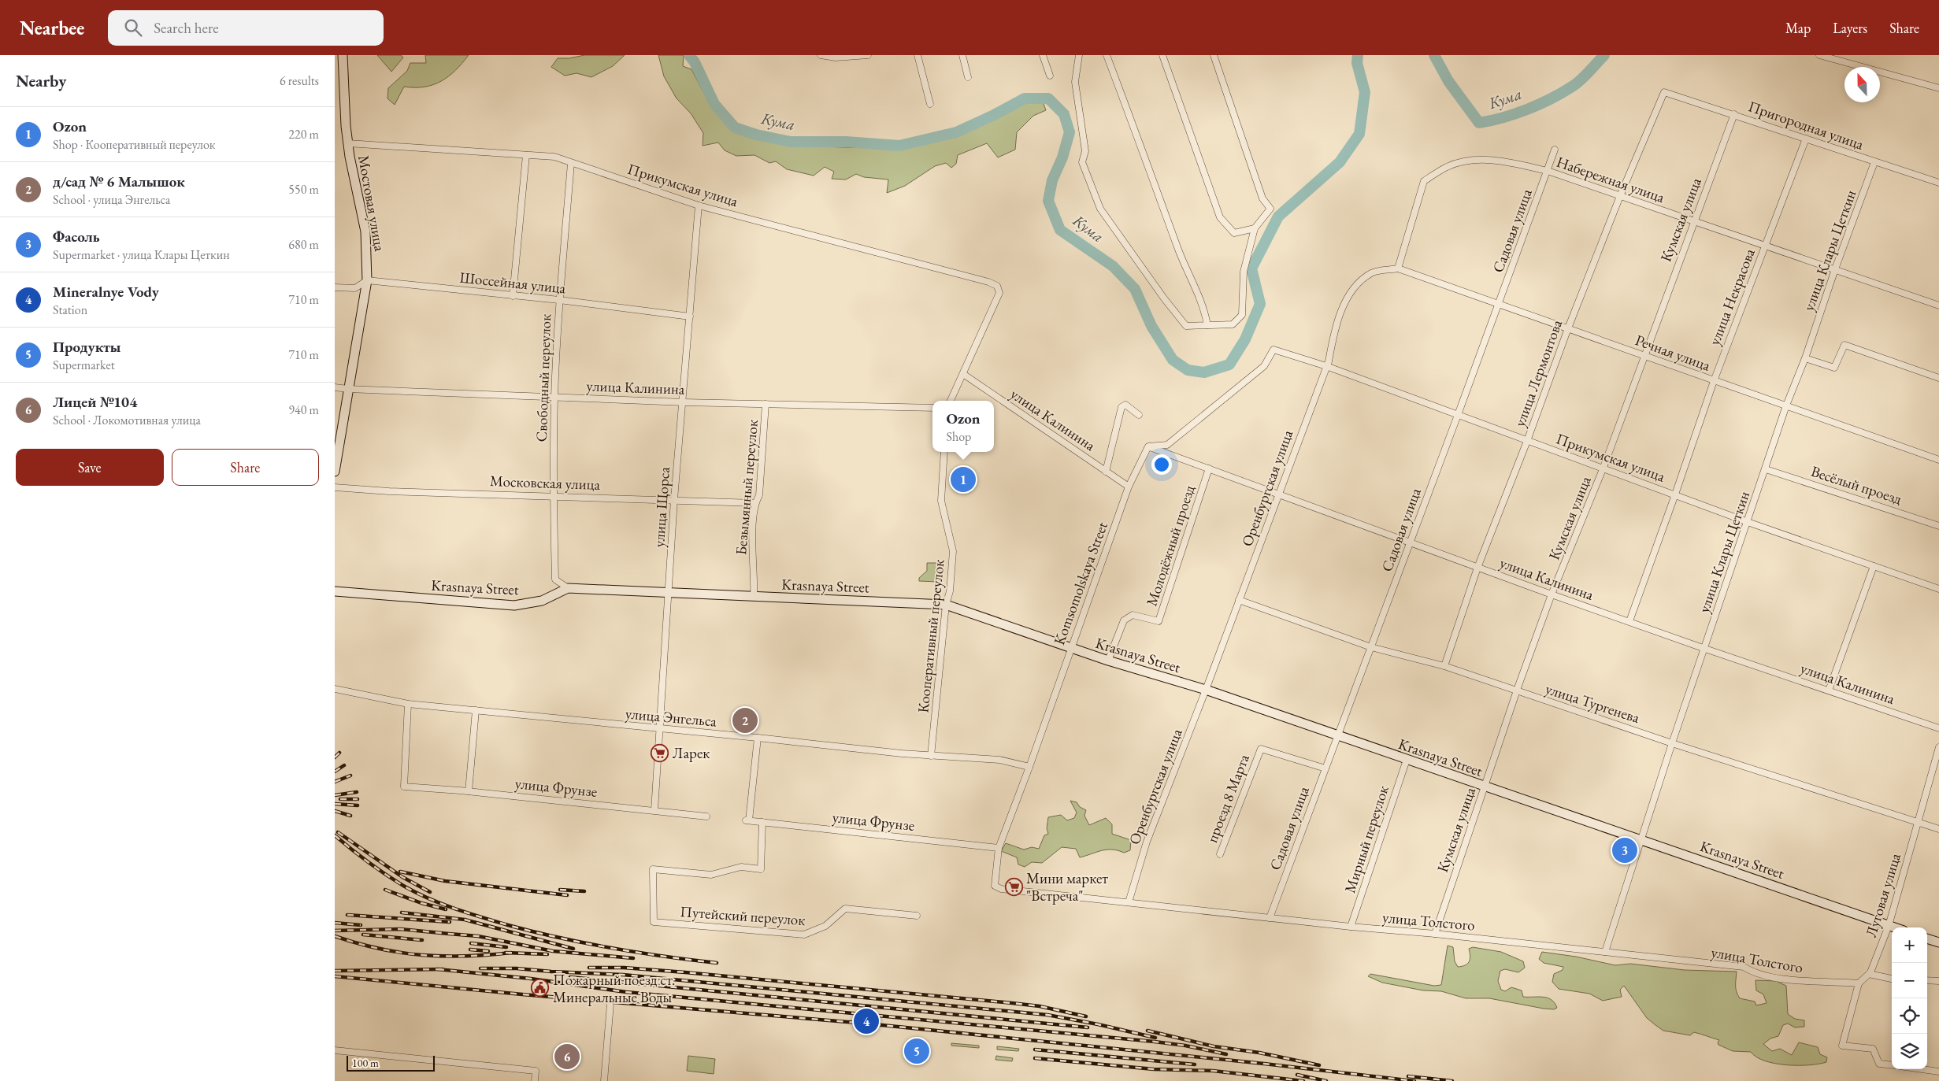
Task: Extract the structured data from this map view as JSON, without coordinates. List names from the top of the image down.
{
  "streets": {
    "street": [
      "Пригородная улица",
      "Набережная улица",
      "Прикумская улица",
      "Мостовая улица",
      "Кумская улица",
      "Садовая улица",
      "улица Клары Цеткин",
      "Шоссейная улица",
      "улица Некрасова",
      "Речная улица",
      "улица Лермонтова",
      "Свободный переулок",
      "улица Калинина",
      "Московская улица",
      "Весёлый проезд",
      "Безымянный переулок",
      "Оренбургская улица",
      "улица Щорса",
      "Молодёжный проезд",
      "Komsomolskaya Street",
      "Krasnaya Street",
      "Кооперативный переулок",
      "улица Тургенева",
      "улица Энгельса",
      "улица Фрунзе",
      "проезд 8 Марта",
      "Мирный переулок",
      "Луговая улица",
      "Путейский переулок",
      "улица Толстого"
    ]
  },
  "crossings": [
    ["Пригородная улица", "Кумская улица"],
    ["Пригородная улица", "улица Клары Цеткин"],
    ["Пригородная улица", "улица Некрасова"],
    ["Пригородная улица", "улица Лермонтова"],
    ["Набережная улица", "Кумская улица"],
    ["Набережная улица", "Садовая улица"],
    ["Набережная улица", "улица Клары Цеткин"],
    ["Набережная улица", "улица Некрасова"],
    ["Набережная улица", "Речная улица"],
    ["Набережная улица", "улица Лермонтова"],
    ["Набережная улица", "Оренбургская улица"],
    ["Прикумская улица", "Мостовая улица"],
    ["Прикумская улица", "Кумская улица"],
    ["Прикумская улица", "Садовая улица"],
    ["Прикумская улица", "улица Клары Цеткин"],
    ["Прикумская улица", "улица Некрасова"],
    ["Прикумская улица", "улица Лермонтова"],
    ["Прикумская улица", "Свободный переулок"],
    ["Прикумская улица", "улица Калинина"],
    ["Прикумская улица", "Оренбургская улица"],
    ["Прикумская улица", "улица Щорса"],
    ["Прикумская улица", "Komsomolskaya Street"],
    ["Мостовая улица", "Шоссейная улица"],
    ["Мостовая улица", "улица Калинина"],
    ["Кумская улица", "Речная улица"],
    ["Кумская улица", "улица Калинина"],
    ["Кумская улица", "Krasnaya Street"],
    ["Кумская улица", "улица Тургенева"],
    ["Кумская улица", "улица Толстого"],
    ["Садовая улица", "Речная улица"],
    ["Садовая улица", "улица Калинина"],
    ["Садовая улица", "Krasnaya Street"],
    ["Садовая улица", "улица Тургенева"],
    ["Садовая улица", "проезд 8 Марта"],
    ["Садовая улица", "улица Толстого"],
    ["улица Клары Цеткин", "Речная улица"],
    ["улица Клары Цеткин", "улица Калинина"],
    ["улица Клары Цеткин", "Весёлый проезд"],
    ["улица Клары Цеткин", "Krasnaya Street"],
    ["улица Клары Цеткин", "улица Тургенева"],
    ["улица Клары Цеткин", "улица Толстого"],
    ["Шоссейная улица", "Свободный переулок"],
    ["Шоссейная улица", "улица Щорса"],
    ["улица Некрасова", "Речная улица"],
    ["улица Некрасова", "улица Калинина"],
    ["Речная улица", "улица Лермонтова"],
    ["Речная улица", "Оренбургская улица"],
    ["улица Лермонтова", "улица Калинина"],
    ["улица Лермонтова", "улица Тургенева"],
    ["Свободный переулок", "улица Калинина"],
    ["Свободный переулок", "Московская улица"],
    ["Свободный переулок", "Krasnaya Street"],
    ["улица Калинина", "Безымянный переулок"],
    ["улица Калинина", "Оренбургская улица"],
    ["улица Калинина", "улица Щорса"],
    ["улица Калинина", "Молодёжный проезд"],
    ["улица Калинина", "Komsomolskaya Street"],
    ["Московская улица", "Безымянный переулок"],
    ["Московская улица", "улица Щорса"],
    ["Безымянный переулок", "Krasnaya Street"],
    ["Оренбургская улица", "Krasnaya Street"],
    ["Оренбургская улица", "улица Тургенева"],
    ["Оренбургская улица", "улица Толстого"],
    ["улица Щорса", "Krasnaya Street"],
    ["улица Щорса", "улица Энгельса"],
    ["улица Щорса", "улица Фрунзе"],
    ["Молодёжный проезд", "Krasnaya Street"],
    ["Komsomolskaya Street", "Krasnaya Street"],
    ["Komsomolskaya Street", "улица Энгельса"],
    ["Komsomolskaya Street", "улица Фрунзе"],
    ["Komsomolskaya Street", "улица Толстого"],
    ["Krasnaya Street", "Кооперативный переулок"],
    ["Krasnaya Street", "Мирный переулок"],
    ["Krasnaya Street", "Луговая улица"],
    ["Кооперативный переулок", "улица Энгельса"],
    ["улица Тургенева", "Луговая улица"],
    ["улица Энгельса", "улица Фрунзе"],
    ["улица Фрунзе", "Путейский переулок"],
    ["Мирный переулок", "улица Толстого"],
    ["Луговая улица", "улица Толстого"]
  ],
  "water": ["Кума"],
  "places": {
    "supermarket": ["Ларек", "Мини маркет \"Встреча\""],
    "public building": ["Пожарный поезд ст. Минеральные Воды"]
  },
  "scale_bar": "100 m",
  "north": "top",
  "page": {
    "header": "Nearbee",
    "search": "Search here",
    "nav": ["Map", "Layers", "Share"],
    "heading": ["Nearby", "6 results"],
    "list": [
      {
        "mark": "1",
        "name": "Ozon",
        "note": "Shop · Кооперативный переулок",
        "value": "220 m"
      },
      {
        "mark": "2",
        "name": "д/сад № 6 Малышок",
        "note": "School · улица Энгельса",
        "value": "550 m"
      },
      {
        "mark": "3",
        "name": "Фасоль",
        "note": "Supermarket · улица Клары Цеткин",
        "value": "680 m"
      },
      {
        "mark": "4",
        "name": "Mineralnye Vody",
        "note": "Station",
        "value": "710 m"
      },
      {
        "mark": "5",
        "name": "Продукты",
        "note": "Supermarket",
        "value": "710 m"
      },
      {
        "mark": "6",
        "name": "Лицей №104",
        "note": "School · Локомотивная улица",
        "value": "940 m"
      }
    ],
    "popup": ["Ozon", "Shop"],
    "buttons": ["Save", "Share"],
    "pins": [
      "1",
      "2",
      "3",
      "4",
      "5",
      "6"
    ],
    "map_buttons": ["+", "−"],
    "scale": "100 m"
  }
}
